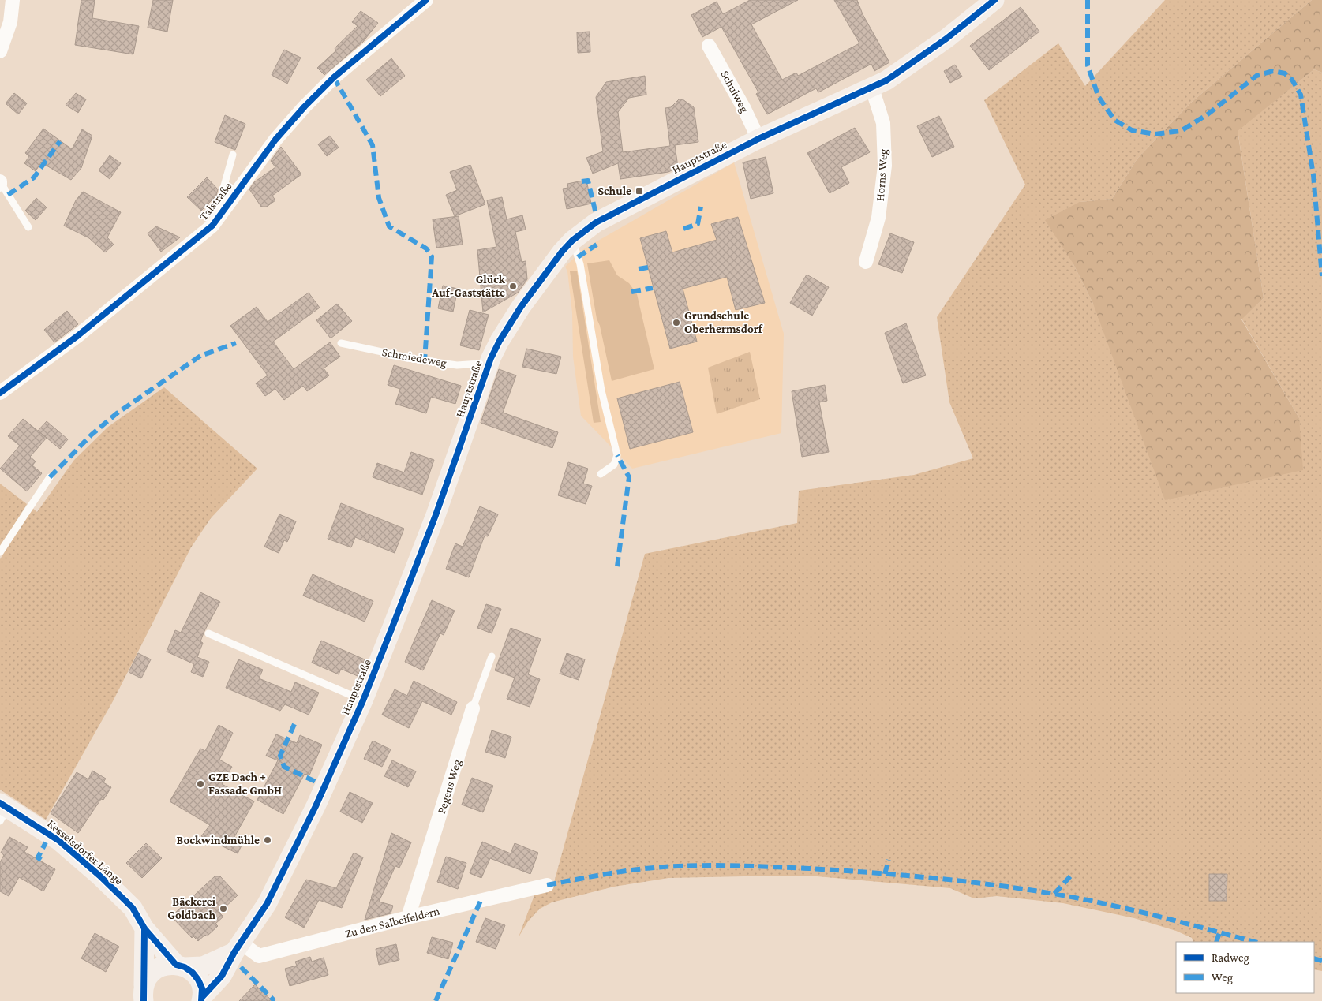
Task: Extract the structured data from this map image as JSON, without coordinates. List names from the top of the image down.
{
  "streets": {
    "street": [
      "Schulweg",
      "Hauptstraße",
      "Horns Weg",
      "Talstraße",
      "Pegens Weg",
      "Kesselsdorfer Länge",
      "Zu den Salbeifeldern"
    ],
    "lane": ["Schmiedeweg"]
  },
  "crossings": [
    ["Schulweg", "Hauptstraße"],
    ["Hauptstraße", "Horns Weg"],
    ["Hauptstraße", "Schmiedeweg"],
    ["Hauptstraße", "Kesselsdorfer Länge"],
    ["Hauptstraße", "Zu den Salbeifeldern"],
    ["Pegens Weg", "Zu den Salbeifeldern"]
  ],
  "places": {
    "transit": ["Schule"],
    "other": [
      "Glück Auf-Gaststätte",
      "Grundschule Oberhermsdorf",
      "GZE Dach + Fassade GmbH",
      "Bockwindmühle",
      "Bäckerei Goldbach"
    ]
  },
  "legend": ["Radweg", "Weg"]
}
